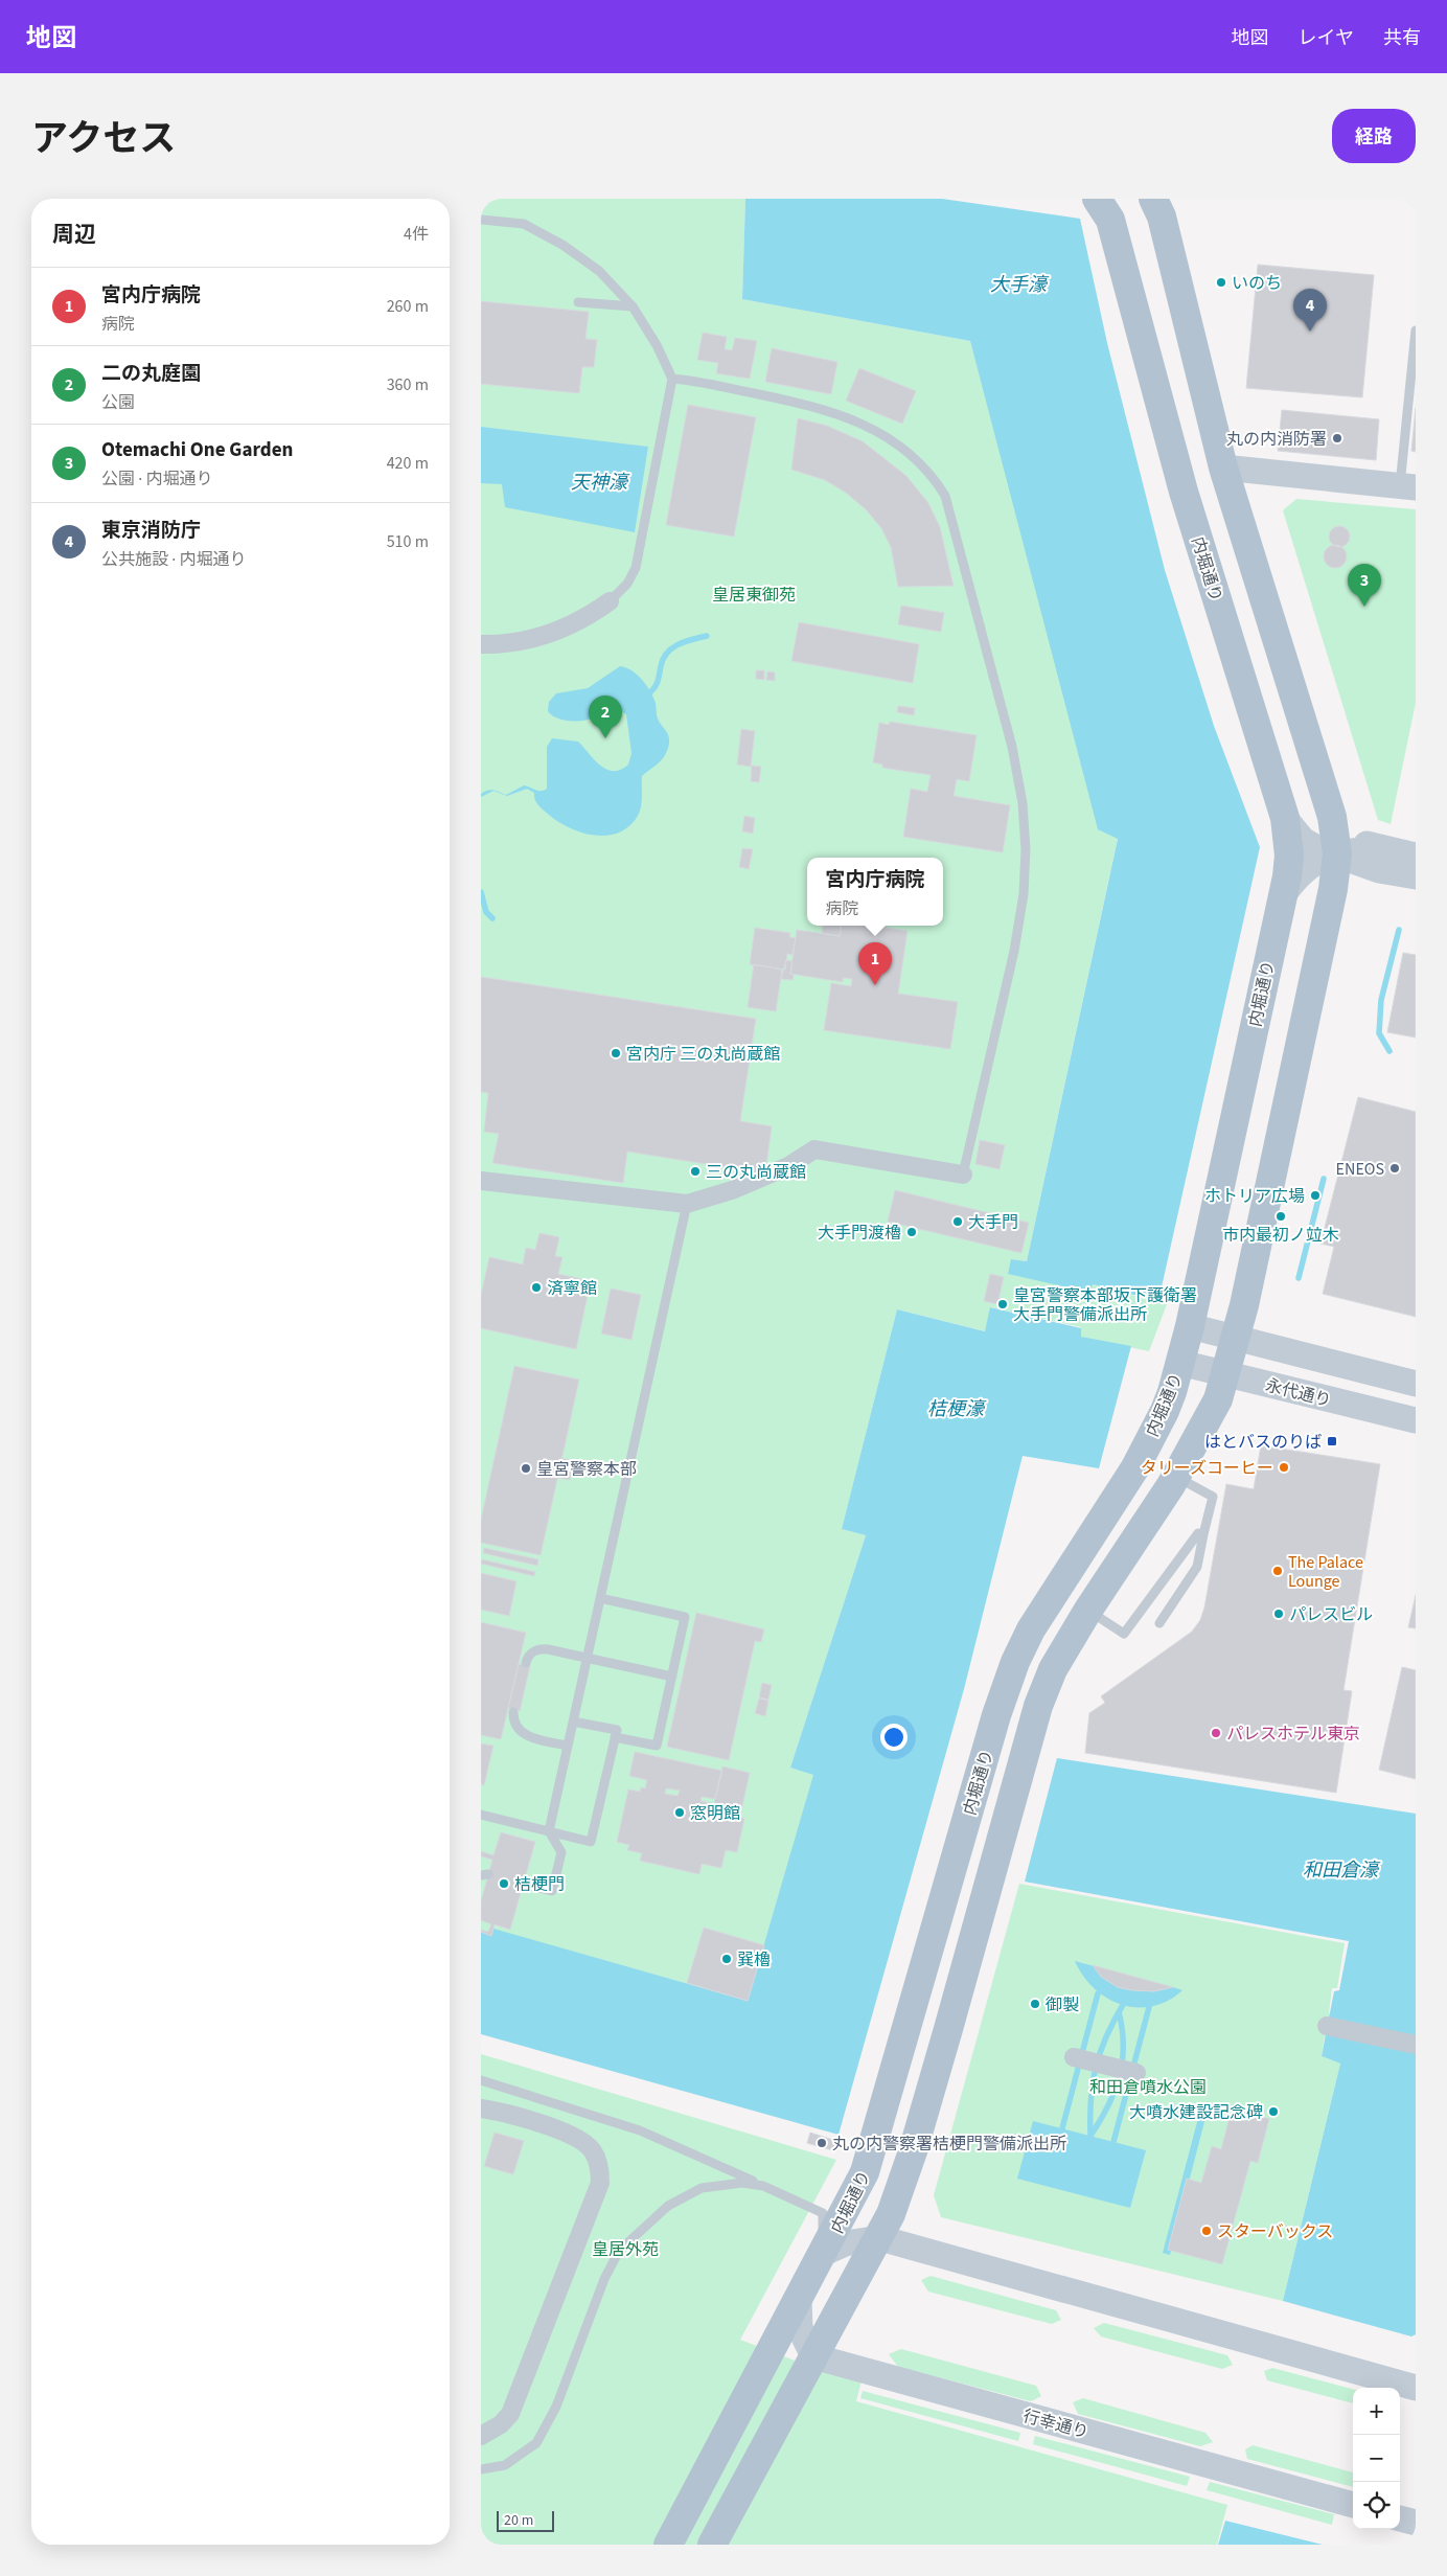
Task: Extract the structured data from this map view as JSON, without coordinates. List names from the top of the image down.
{
  "streets": {
    "main road": ["内堀通り", "永代通り", "行幸通り"]
  },
  "crossings": [
    ["内堀通り", "永代通り"]
  ],
  "water": [
    "大手濠",
    "天神濠",
    "桔梗濠",
    "和田倉濠"
  ],
  "parks": ["皇居東御苑", "和田倉噴水公園", "皇居外苑"],
  "places": {
    "other": [
      "いのち",
      "丸の内消防署",
      "宮内庁 三の丸尚蔵館",
      "ENEOS",
      "三の丸尚蔵館",
      "ホトリア広場",
      "市内最初ノ竝木",
      "大手門",
      "大手門渡櫓",
      "済寧館",
      "皇宮警察本部坂下護衛署 大手門警備派出所",
      "タリーズコーヒー",
      "皇宮警察本部",
      "The Palace Lounge",
      "パレスビル",
      "パレスホテル東京",
      "窓明館",
      "桔梗門",
      "巽櫓",
      "御製",
      "大噴水建設記念碑",
      "丸の内警察署桔梗門警備派出所",
      "スターバックス"
    ],
    "transit": ["はとバスのりば"]
  },
  "scale_bar": "20 m",
  "page": {
    "header": "地図",
    "nav": ["地図", "レイヤ", "共有"],
    "title": "アクセス",
    "buttons": "経路",
    "heading": ["周辺", "4件"],
    "list": [
      {
        "mark": "1",
        "name": "宮内庁病院",
        "note": "病院",
        "value": "260 m"
      },
      {
        "mark": "2",
        "name": "二の丸庭園",
        "note": "公園",
        "value": "360 m"
      },
      {
        "mark": "3",
        "name": "Otemachi One Garden",
        "note": "公園 · 内堀通り",
        "value": "420 m"
      },
      {
        "mark": "4",
        "name": "東京消防庁",
        "note": "公共施設 · 内堀通り",
        "value": "510 m"
      }
    ],
    "pins": [
      "4",
      "3",
      "2",
      "1"
    ],
    "popup": ["宮内庁病院", "病院"],
    "map_buttons": ["+", "−"],
    "scale": "20 m"
  }
}
